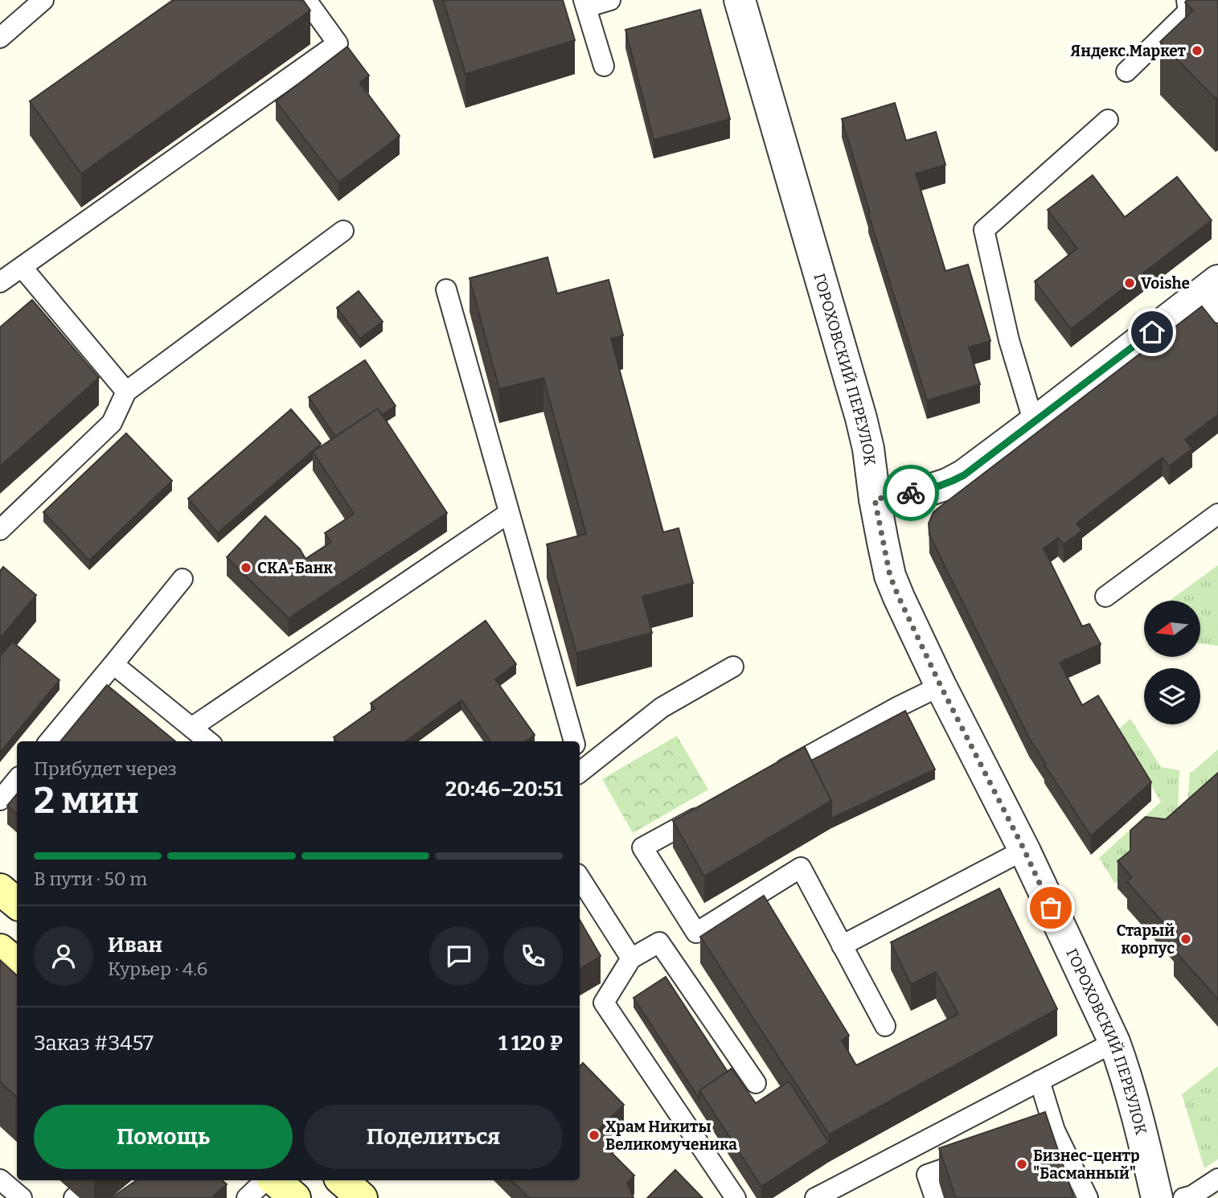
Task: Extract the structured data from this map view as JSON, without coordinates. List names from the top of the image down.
{
  "streets": {
    "street": ["ГОРОХОВСКИЙ ПЕРЕУЛОК"]
  },
  "places": [
    "Яндекс.Маркет",
    "Voishe",
    "СКА-Банк",
    "Старый корпуc",
    "Храм Никиты Великомученика",
    "Бизнес-центр \"Басманный\""
  ],
  "north": "left",
  "page": {
    "heading": ["2 мин", "Прибудет через", "20:46–20:51"],
    "panel": [
      "Иван",
      "Курьер · 4.6",
      "Заказ #3457",
      "1 120 ₽"
    ],
    "bar": "В пути · 50 m",
    "buttons": ["Помощь", "Поделиться"]
  }
}
